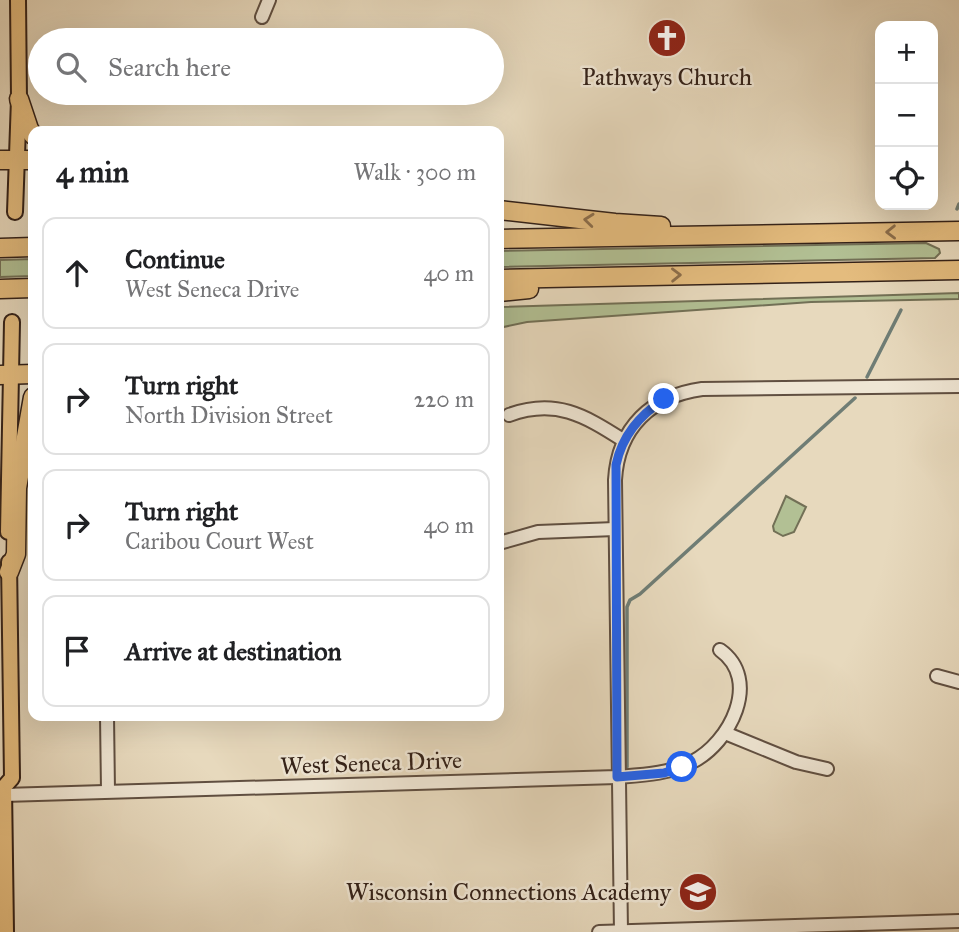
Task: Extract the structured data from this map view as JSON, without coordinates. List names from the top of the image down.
{
  "streets": {
    "street": ["West Seneca Drive"]
  },
  "places": {
    "church": ["Pathways Church"],
    "school or university": ["Wisconsin Connections Academy"]
  },
  "page": {
    "map_buttons": ["+", "−"],
    "search": "Search here",
    "heading": ["4 min", "Walk · 300 m"],
    "list": [
      ["Continue", "West Seneca Drive", "40 m"],
      ["Turn right", "North Division Street", "220 m"],
      ["Turn right", "Caribou Court West", "40 m"],
      "Arrive at destination"
    ]
  }
}
